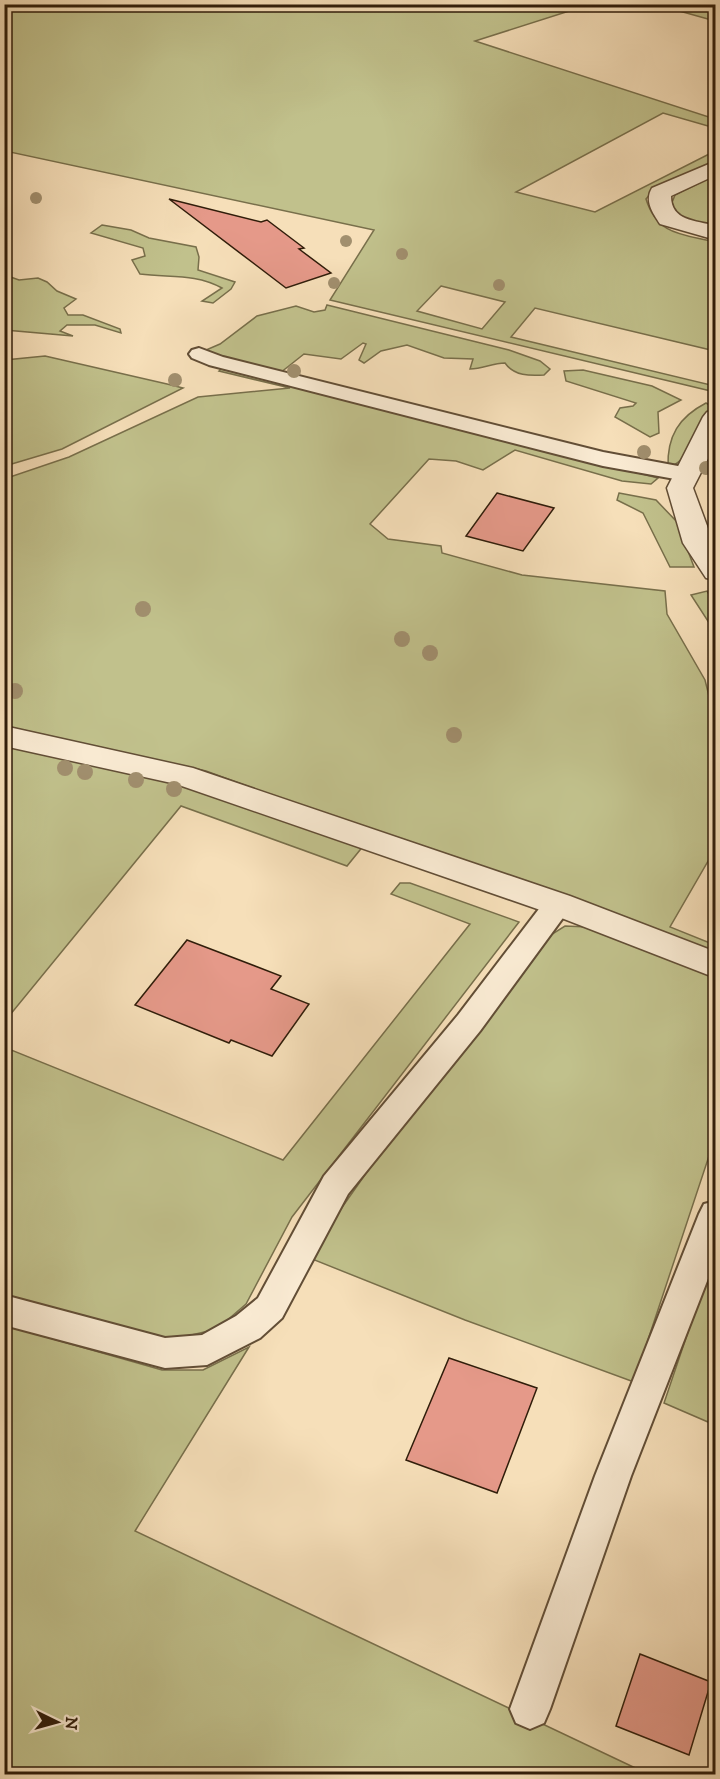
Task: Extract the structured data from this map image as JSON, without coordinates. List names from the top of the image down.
{
  "north": "right"
}
